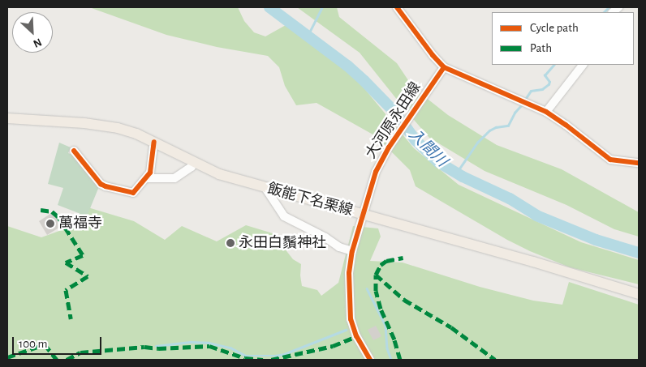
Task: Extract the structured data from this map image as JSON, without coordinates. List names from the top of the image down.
{
  "streets": {
    "main road": ["飯能下名栗線"],
    "street": ["大河原永田線"]
  },
  "crossings": [
    ["大河原永田線", "飯能下名栗線"]
  ],
  "water": ["入間川"],
  "places": ["萬福寺", "永田白鬚神社"],
  "legend": ["Cycle path", "Path"],
  "scale_bar": "100 m",
  "north": "bottom right"
}
